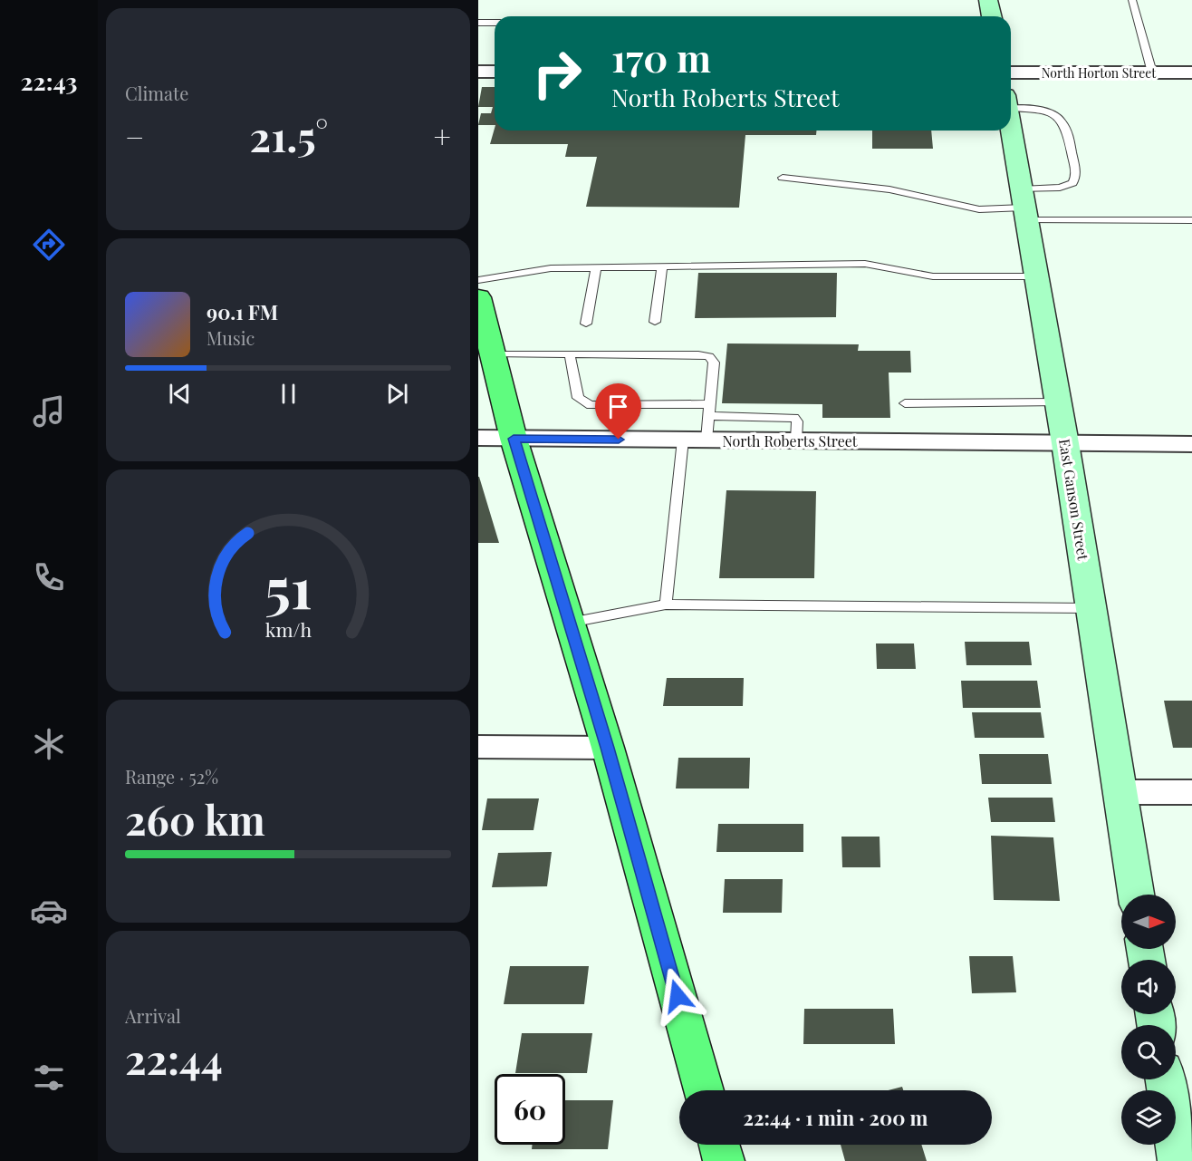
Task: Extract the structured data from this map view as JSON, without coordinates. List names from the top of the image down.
{
  "streets": {
    "street": ["North Horton Street", "North Roberts Street", "East Ganson Street"]
  },
  "crossings": [
    ["North Roberts Street", "East Ganson Street"]
  ],
  "north": "right",
  "page": {
    "tabs": "22:43",
    "tile": [
      "Climate",
      ["Range · 52%", "260 km"],
      ["Arrival", "22:44"]
    ],
    "turn": ["170 m", "North Roberts Street"],
    "heat": ["−", "21.5°", "+"],
    "song": ["90.1 FM", "Music"],
    "limit": "60",
    "trip": "22:44 · 1 min · 200 m",
    "gauge": ["51", "km/h"]
  }
}
